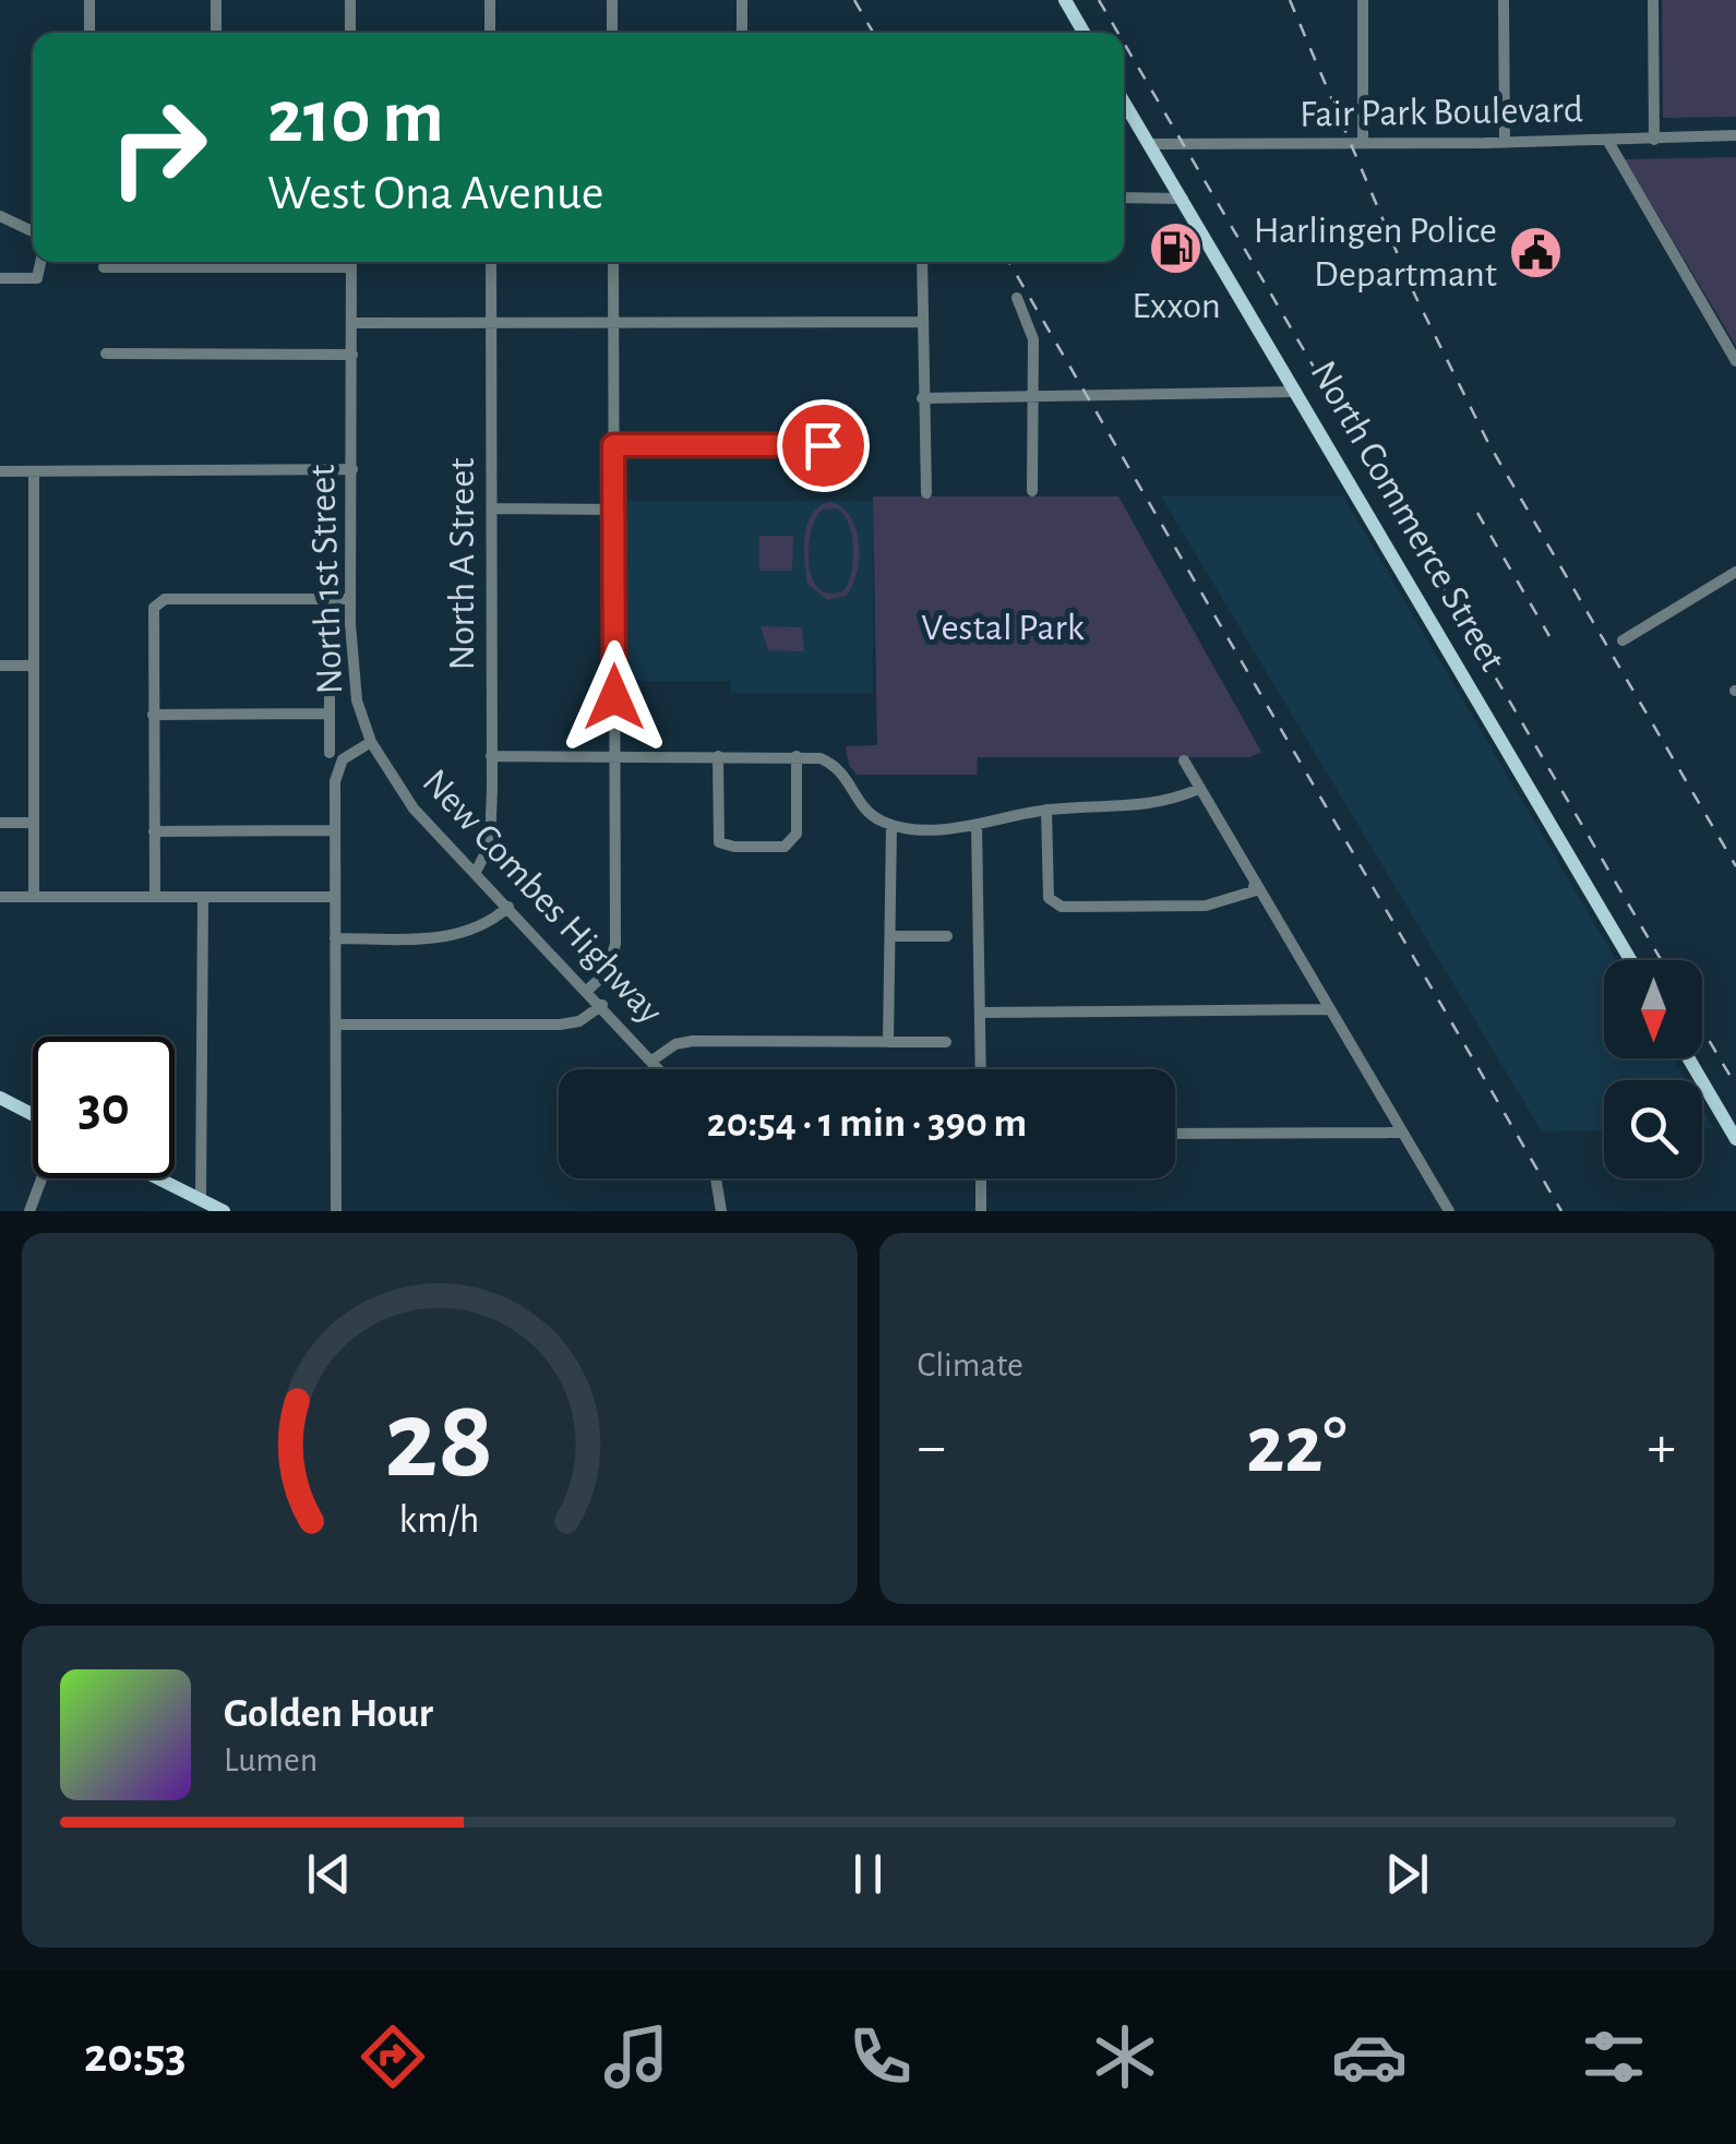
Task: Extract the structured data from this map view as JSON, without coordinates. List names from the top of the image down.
{
  "streets": {
    "main road": ["North Commerce Street"],
    "street": [
      "Fair Park Boulevard",
      "North A Street",
      "North 1st Street",
      "New Combes Highway"
    ]
  },
  "crossings": [
    ["Fair Park Boulevard", "North Commerce Street"],
    ["North A Street", "New Combes Highway"],
    ["North 1st Street", "New Combes Highway"]
  ],
  "parks": ["Vestal Park"],
  "places": {
    "fuel station": ["Exxon"],
    "public building": ["Harlingen Police Departmant"]
  },
  "north": "bottom",
  "page": {
    "turn": ["210 m", "West Ona Avenue"],
    "limit": "30",
    "trip": "20:54 · 1 min · 390 m",
    "tile": "Climate",
    "heat": ["−", "22°", "+"],
    "song": ["Golden Hour", "Lumen"],
    "tabs": "20:53",
    "gauge": ["28", "km/h"]
  }
}
